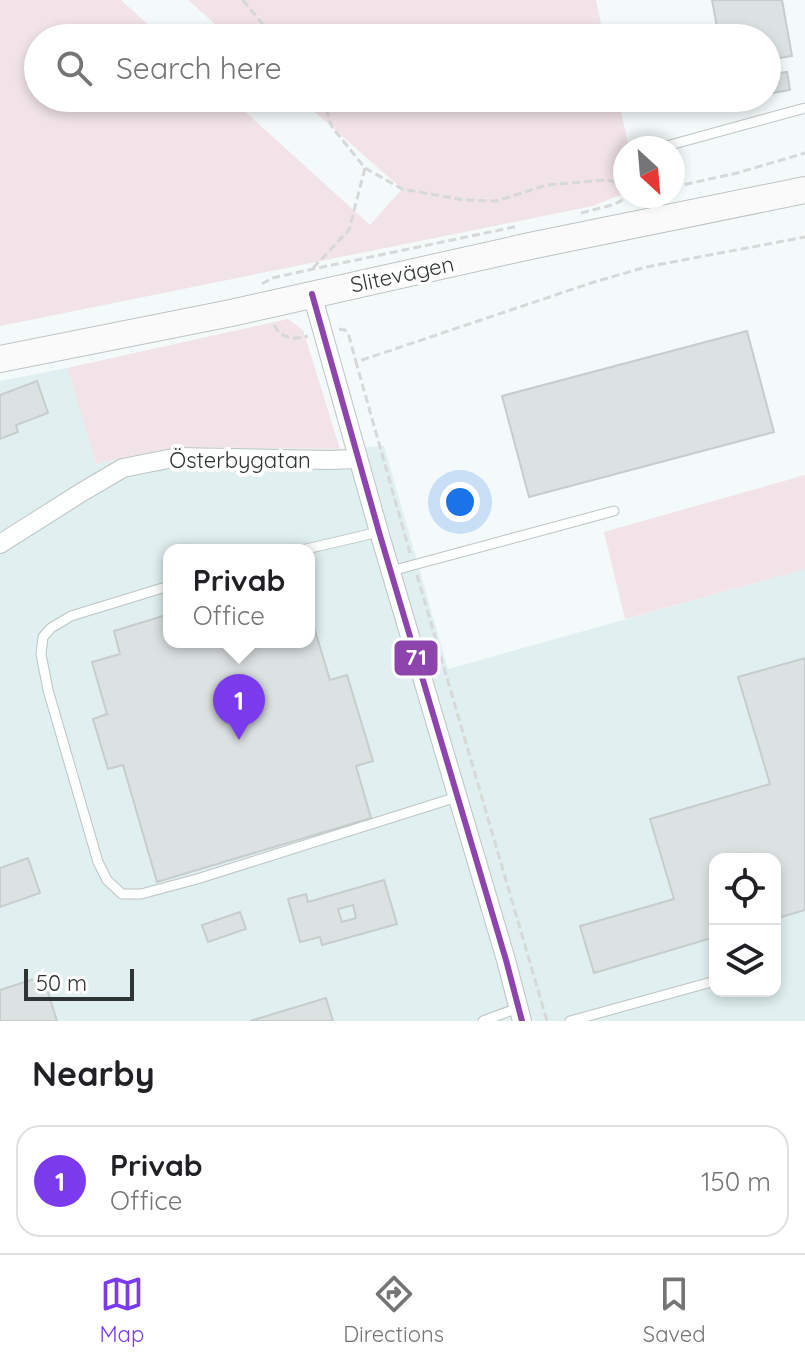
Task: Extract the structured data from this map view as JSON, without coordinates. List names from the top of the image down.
{
  "streets": {
    "main road": ["Slitevägen"],
    "street": ["Österbygatan"]
  },
  "lines": ["transit line 71"],
  "scale_bar": "50 m",
  "north": "bottom right",
  "page": {
    "search": "Search here",
    "popup": ["Privab", "Office"],
    "pins": "1",
    "scale": "50 m",
    "heading": "Nearby",
    "list": [
      {
        "mark": "1",
        "name": "Privab",
        "note": "Office",
        "value": "150 m"
      }
    ],
    "nav": ["Map", "Directions", "Saved"]
  }
}
